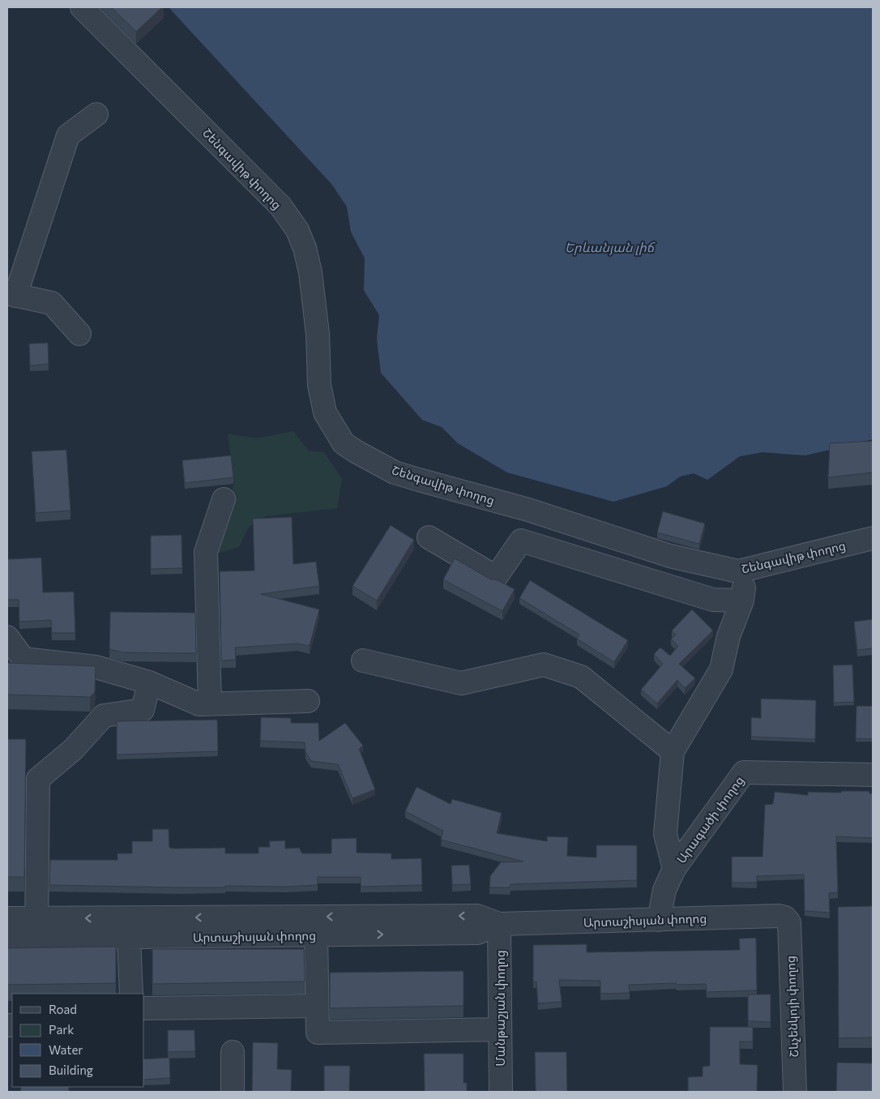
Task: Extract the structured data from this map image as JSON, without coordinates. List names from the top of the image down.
{
  "streets": {
    "street": [
      "Շենգավիթ փողոց",
      "Արագածի փողոց",
      "Արտաշիսյան փողոց",
      "Շևչենկոյի փողոց",
      "Մանթաշյան փողոց"
    ]
  },
  "crossings": [
    ["Արագածի փողոց", "Արտաշիսյան փողոց"],
    ["Արտաշիսյան փողոց", "Շևչենկոյի փողոց"],
    ["Արտաշիսյան փողոց", "Մանթաշյան փողոց"]
  ],
  "water": ["Երևանյան լիճ"],
  "legend": [
    "Road",
    "Park",
    "Water",
    "Building"
  ]
}
